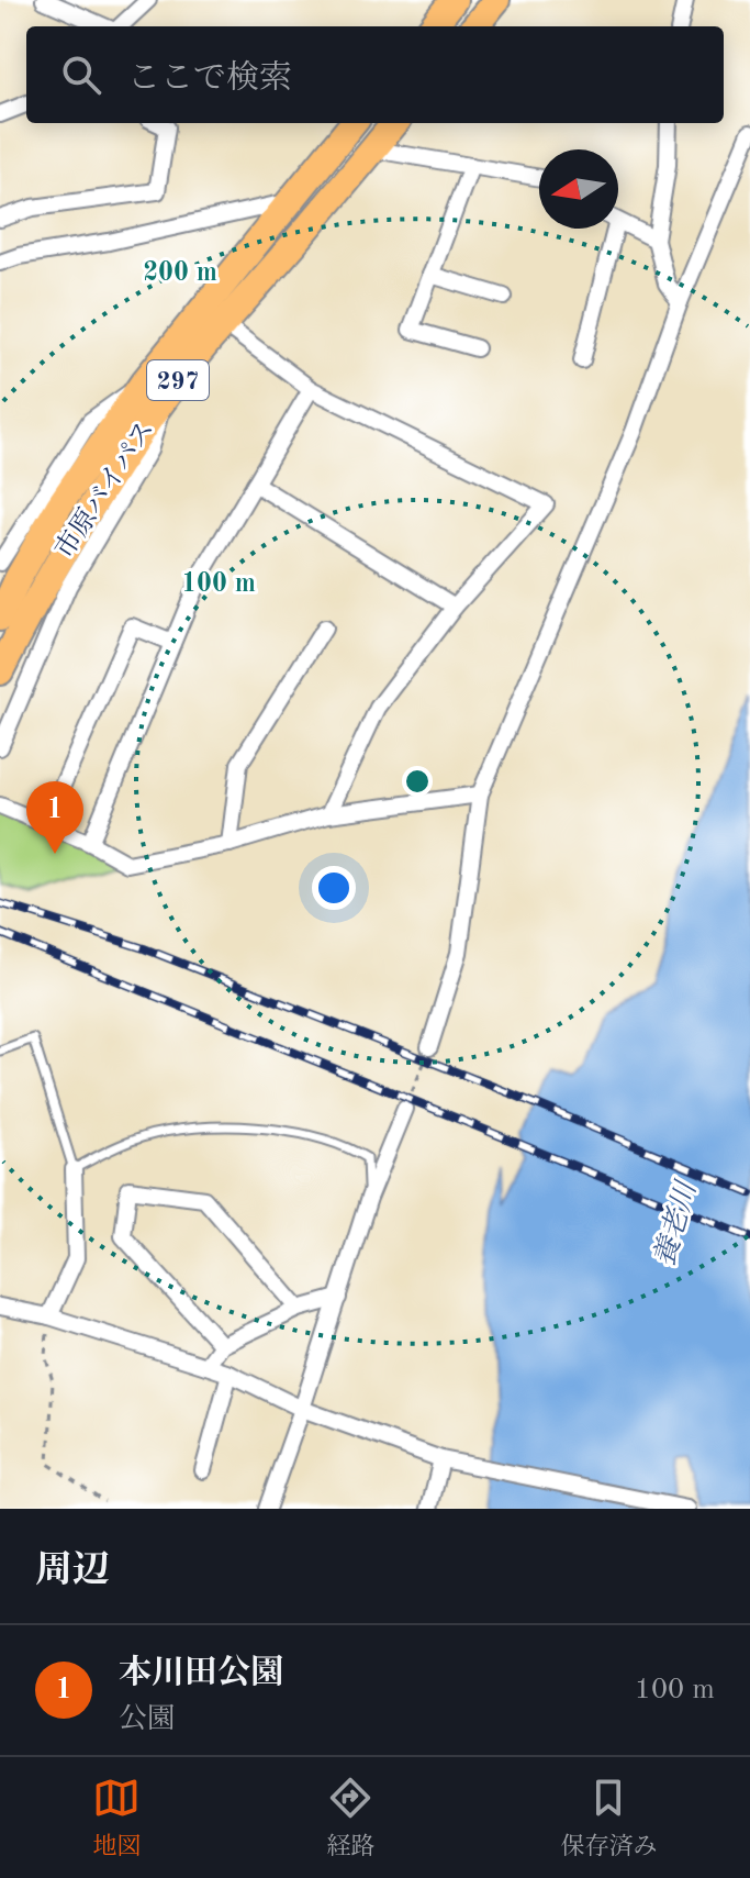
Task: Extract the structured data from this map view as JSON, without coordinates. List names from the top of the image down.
{
  "streets": {
    "highway": ["297", "市原バイパス"]
  },
  "water": ["養老川"],
  "north": "left",
  "page": {
    "search": "ここで検索",
    "pins": "1",
    "heading": "周辺",
    "list": [
      {
        "mark": "1",
        "name": "本川田公園",
        "note": "公園",
        "value": "100 m"
      }
    ],
    "nav": ["地図", "経路", "保存済み"]
  },
  "rings": ["200 m", "100 m"]
}
